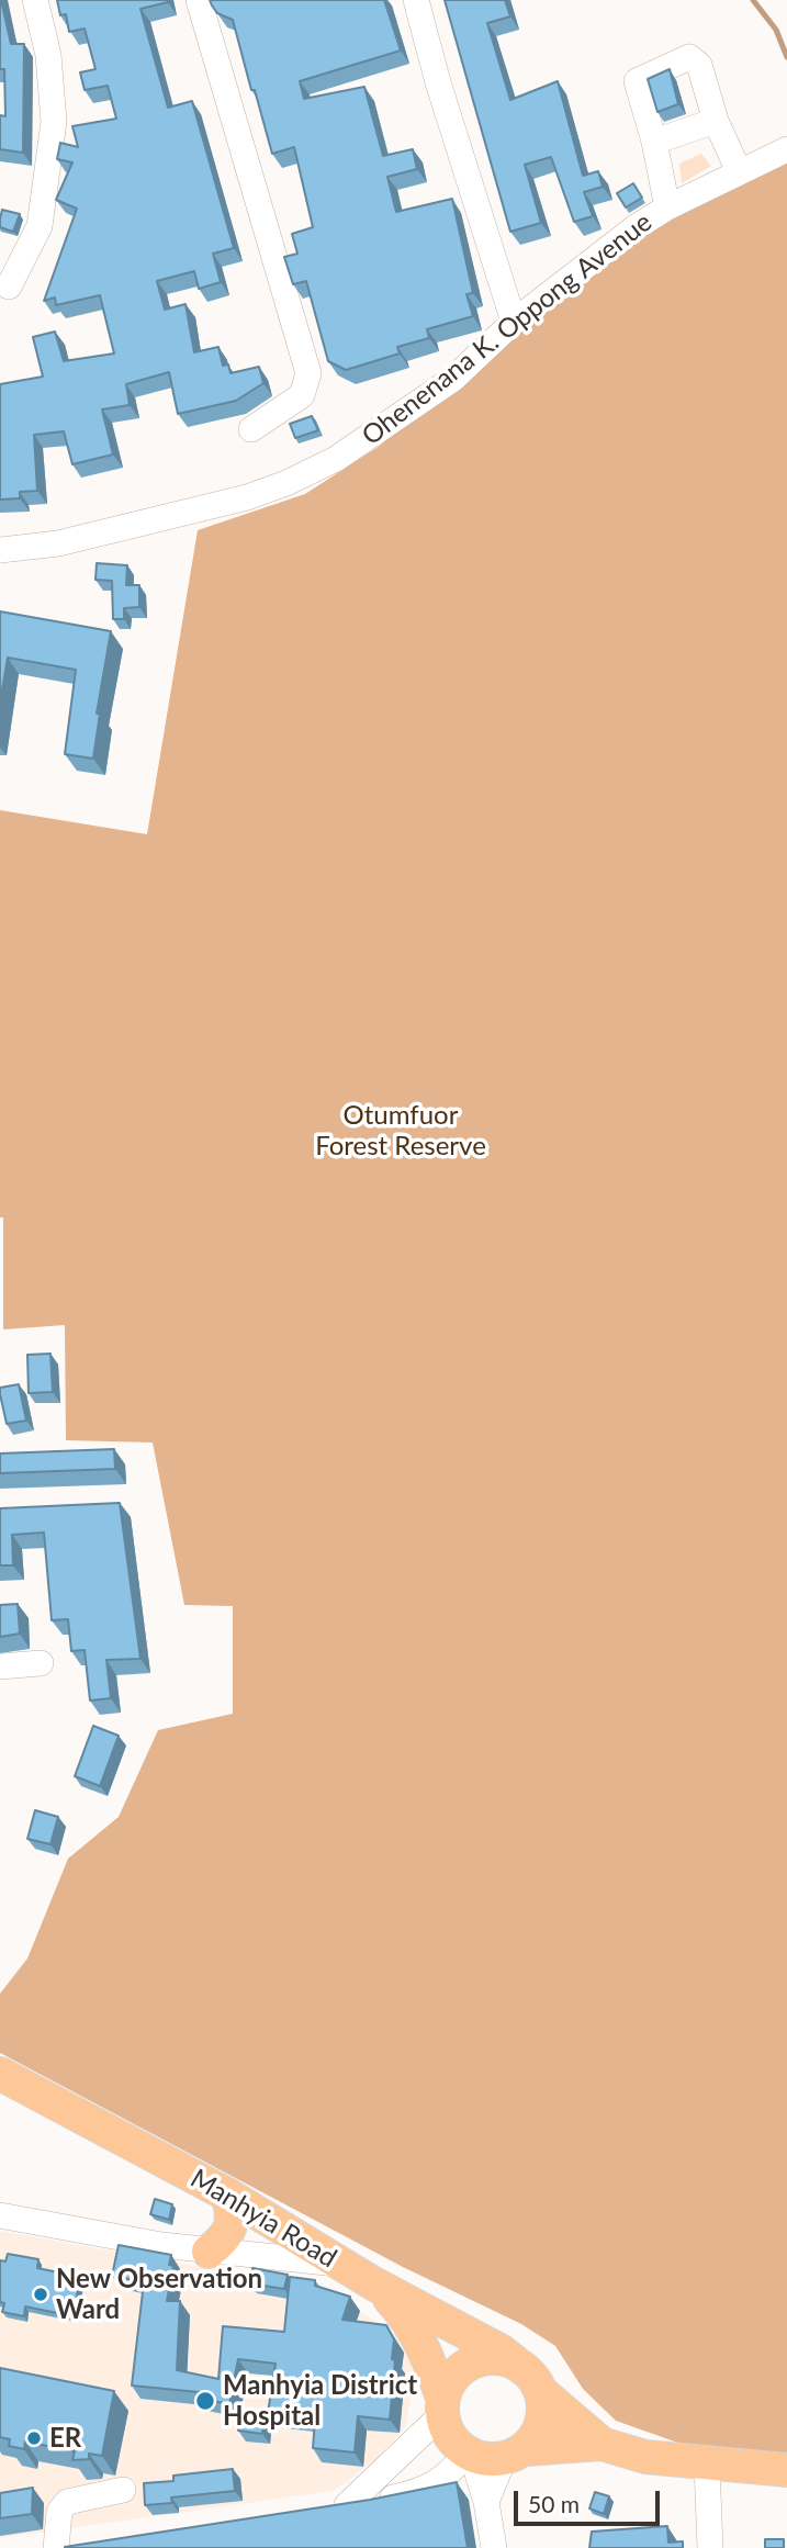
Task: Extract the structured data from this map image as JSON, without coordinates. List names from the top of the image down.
{
  "streets": {
    "main road": ["Manhyia Road"],
    "street": ["Ohenenana K. Oppong Avenue"]
  },
  "parks": ["Otumfuor Forest Reserve"],
  "places": ["New Observation Ward", "Manhyia District Hospital", "ER"],
  "scale_bar": "50 m"
}
